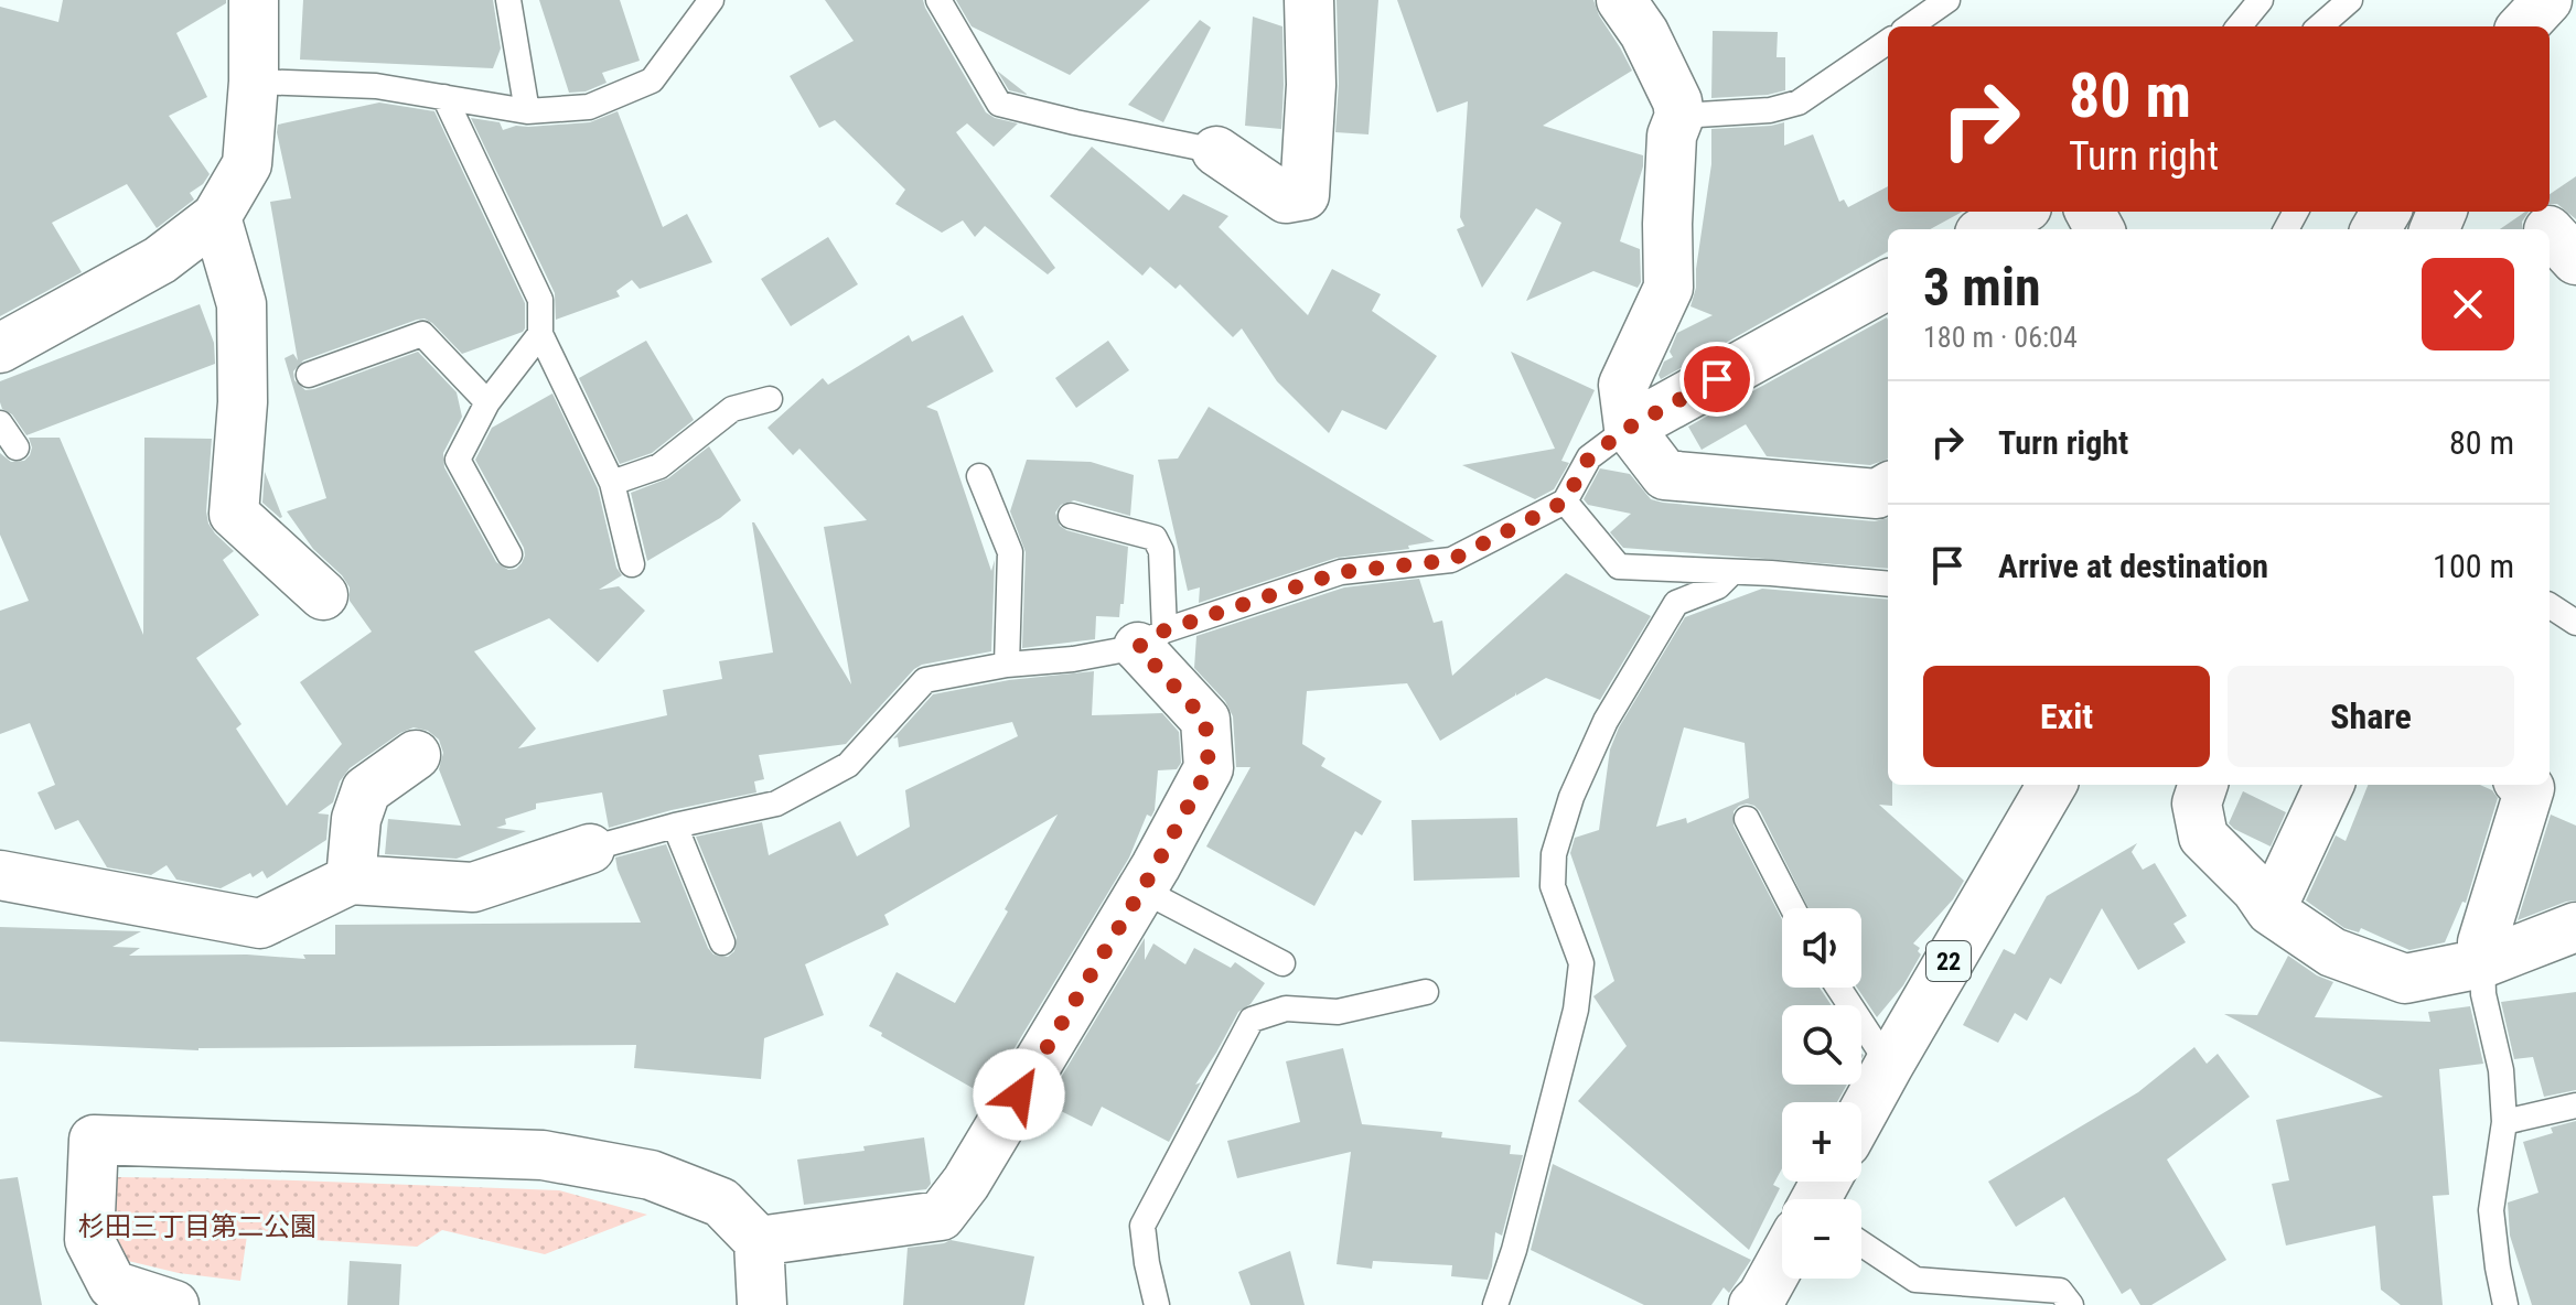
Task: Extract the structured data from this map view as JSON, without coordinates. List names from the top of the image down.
{
  "streets": {
    "street": ["22"]
  },
  "parks": ["杉田三丁目第二公園"],
  "page": {
    "turn": ["80 m", "Turn right"],
    "heading": ["3 min", "180 m · 06:04"],
    "list": [
      {
        "name": "Turn right",
        "value": "80 m"
      },
      {
        "name": "Arrive at destination",
        "value": "100 m"
      }
    ],
    "buttons": ["Exit", "Share"],
    "map_buttons": ["+", "−"]
  }
}
